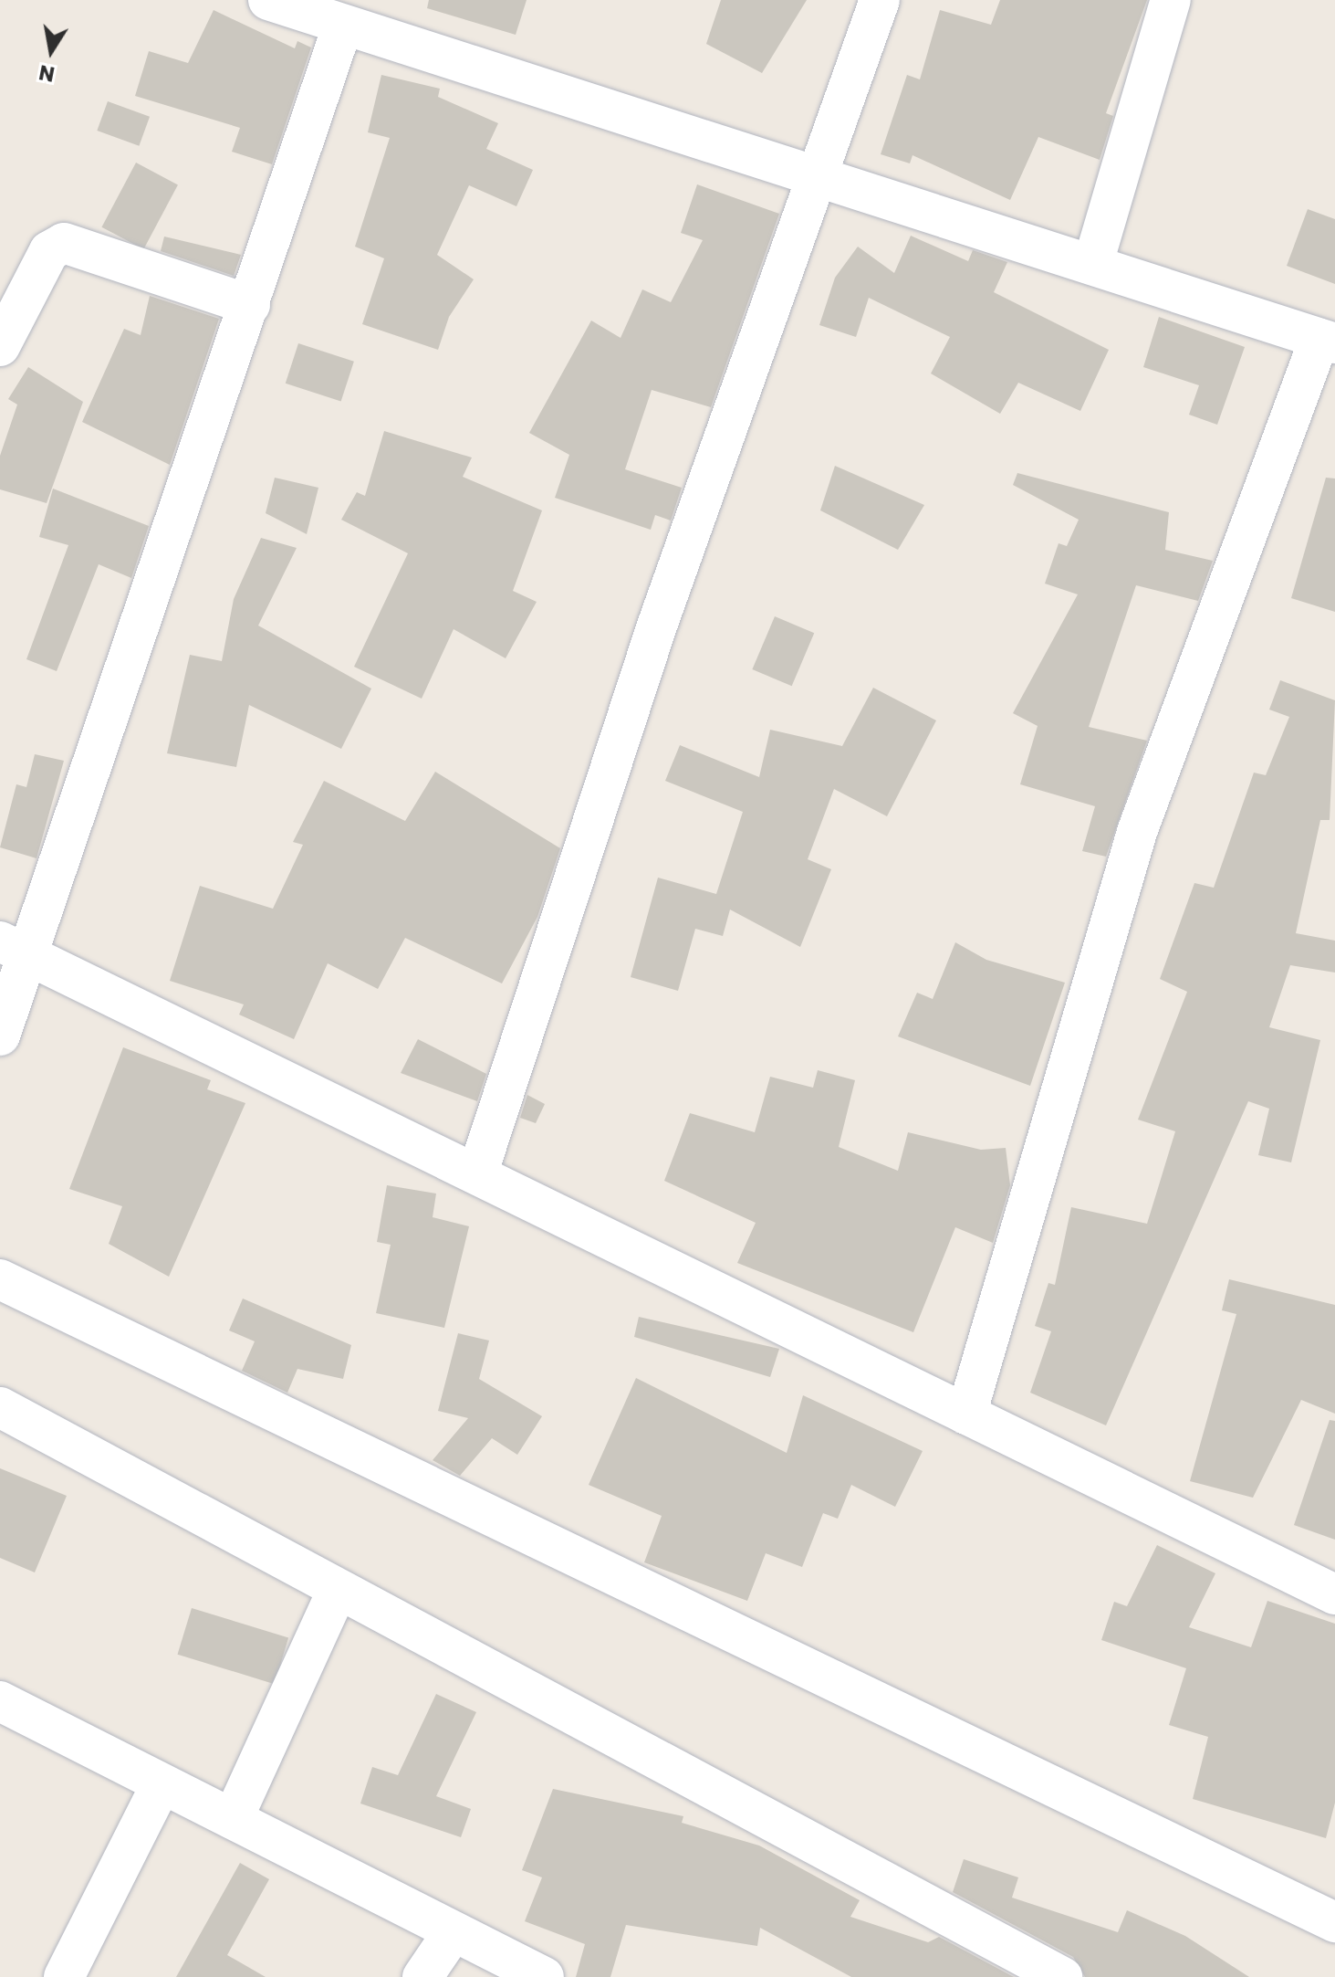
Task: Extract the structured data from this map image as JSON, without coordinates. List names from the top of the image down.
{
  "north": "bottom"
}
